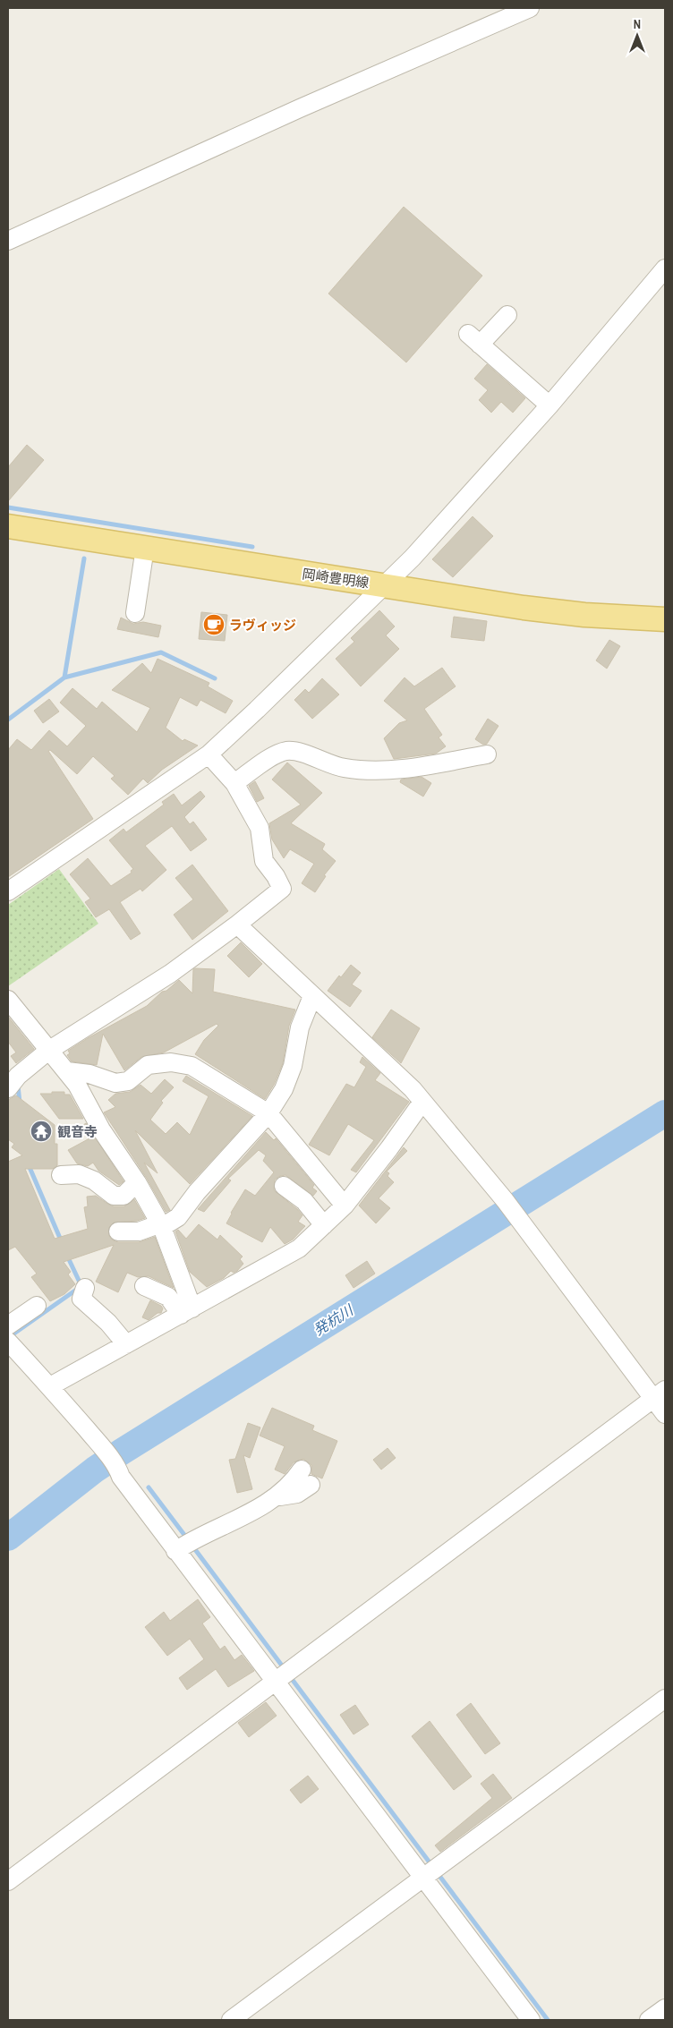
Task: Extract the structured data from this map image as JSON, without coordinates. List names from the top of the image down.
{
  "streets": {
    "main road": ["岡崎豊明線"]
  },
  "water": ["発杭川"],
  "places": {
    "cafe": ["ラヴィッジ"],
    "temple": ["観音寺"]
  },
  "north": "top"
}
